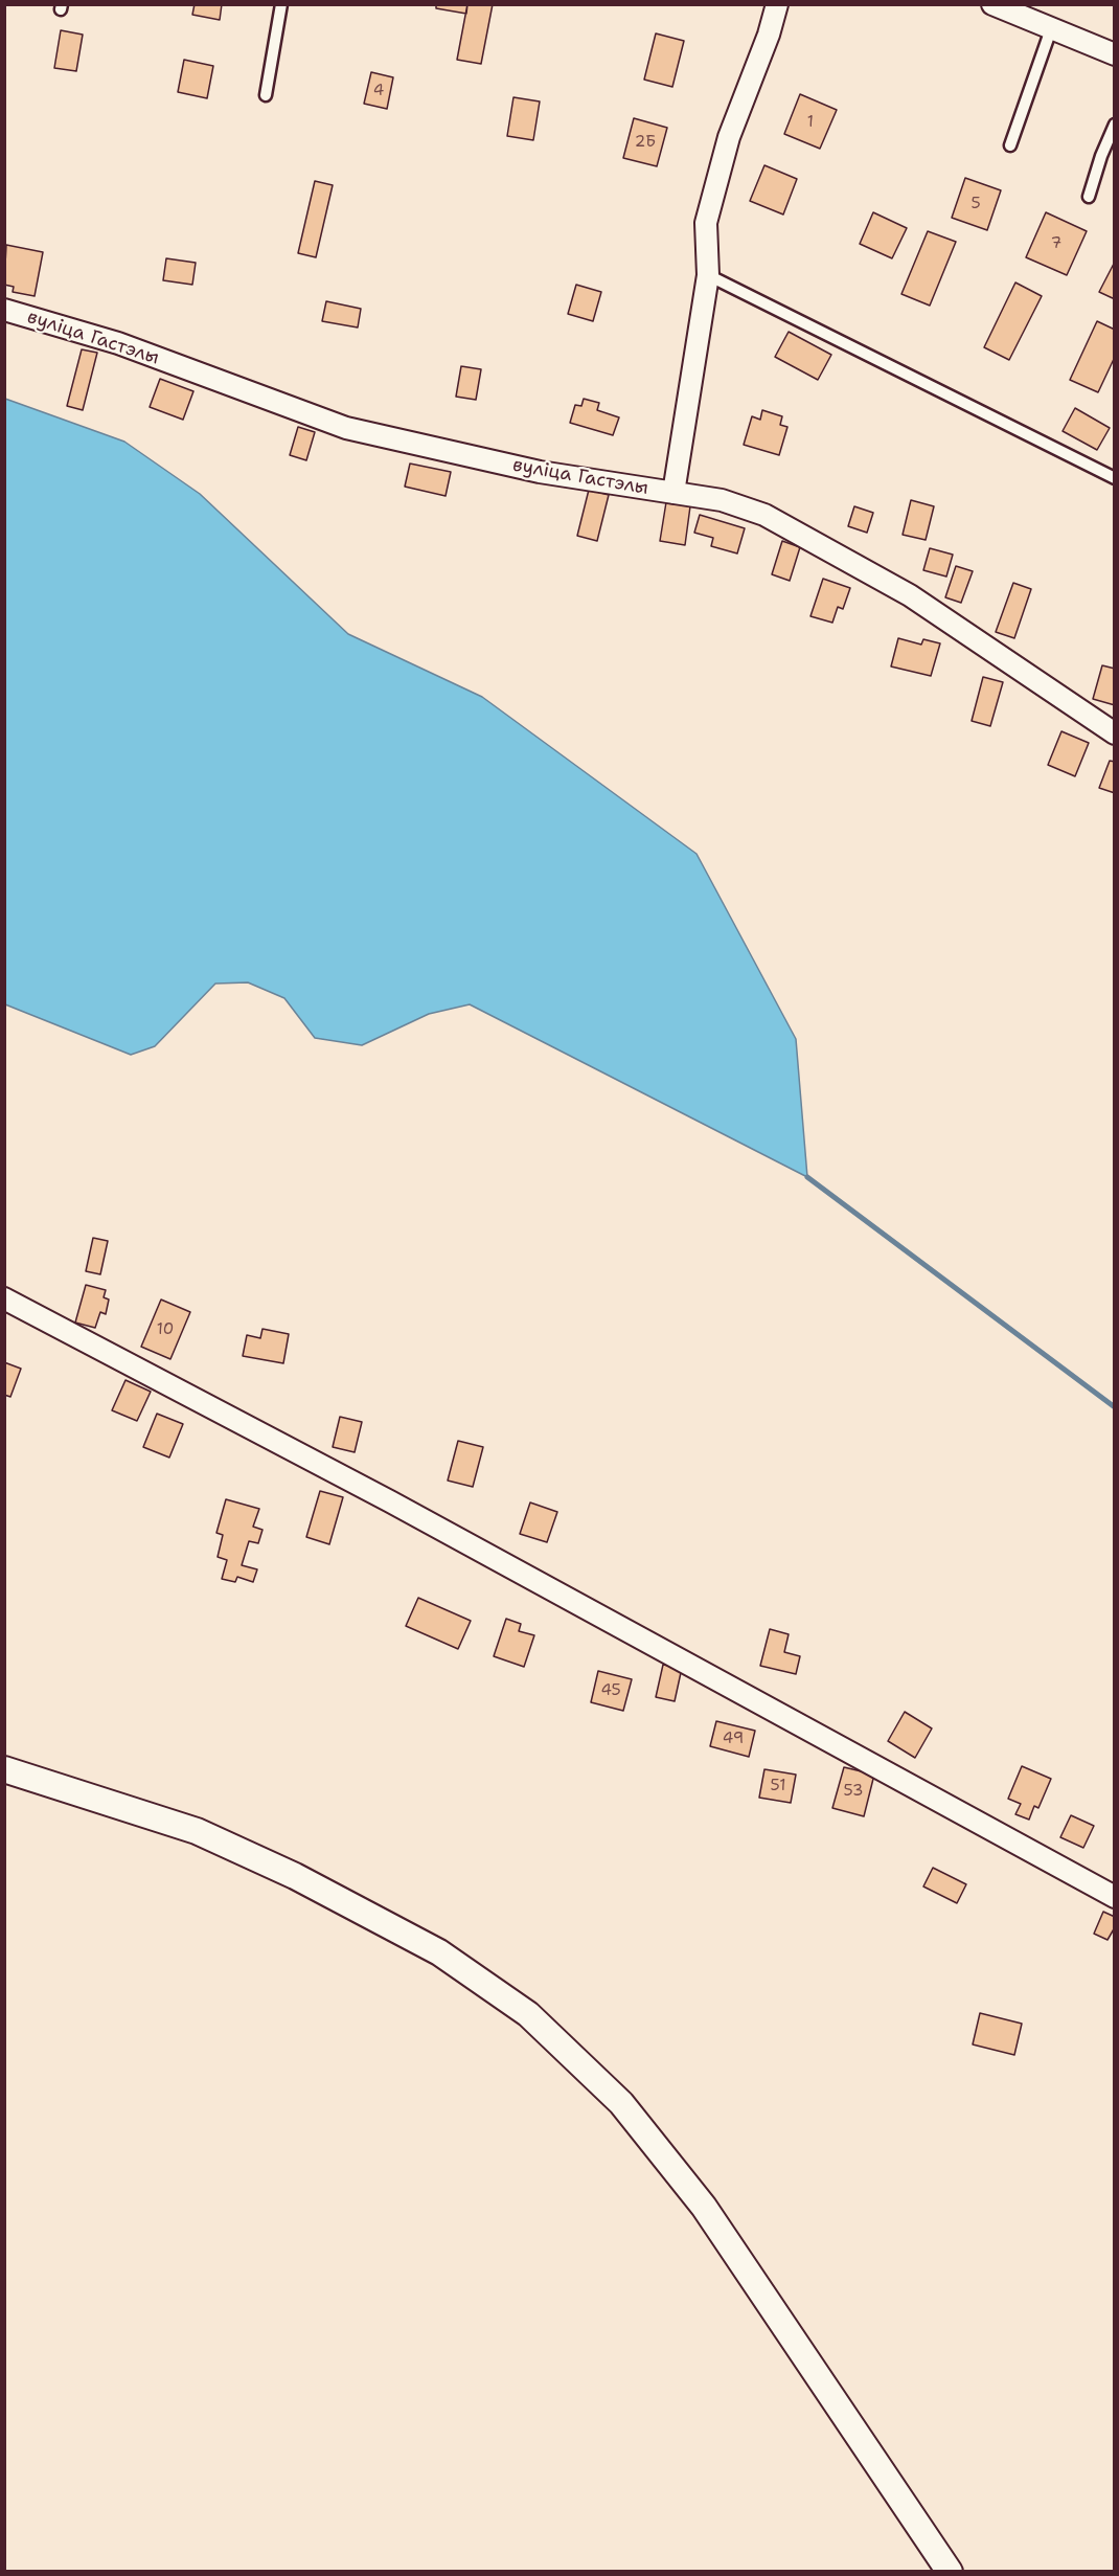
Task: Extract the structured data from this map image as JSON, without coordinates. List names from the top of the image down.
{
  "streets": {
    "street": ["вуліца Гастэлы"]
  },
  "house_numbers": [
    "4",
    "1",
    "2Б",
    "5",
    "7",
    "10",
    "45",
    "49",
    "51",
    "53"
  ]
}
